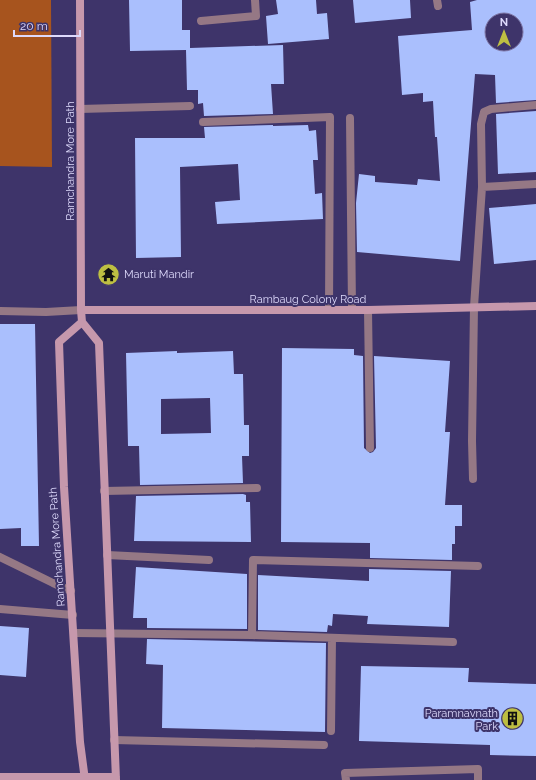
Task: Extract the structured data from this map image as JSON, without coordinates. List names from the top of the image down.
{
  "streets": {
    "street": ["Ramchandra More Path", "Rambaug Colony Road"]
  },
  "crossings": [
    ["Ramchandra More Path", "Rambaug Colony Road"]
  ],
  "places": {
    "temple": ["Maruti Mandir"],
    "building": ["Paramnavnath Park"]
  },
  "scale_bar": "20 m",
  "north": "top"
}
